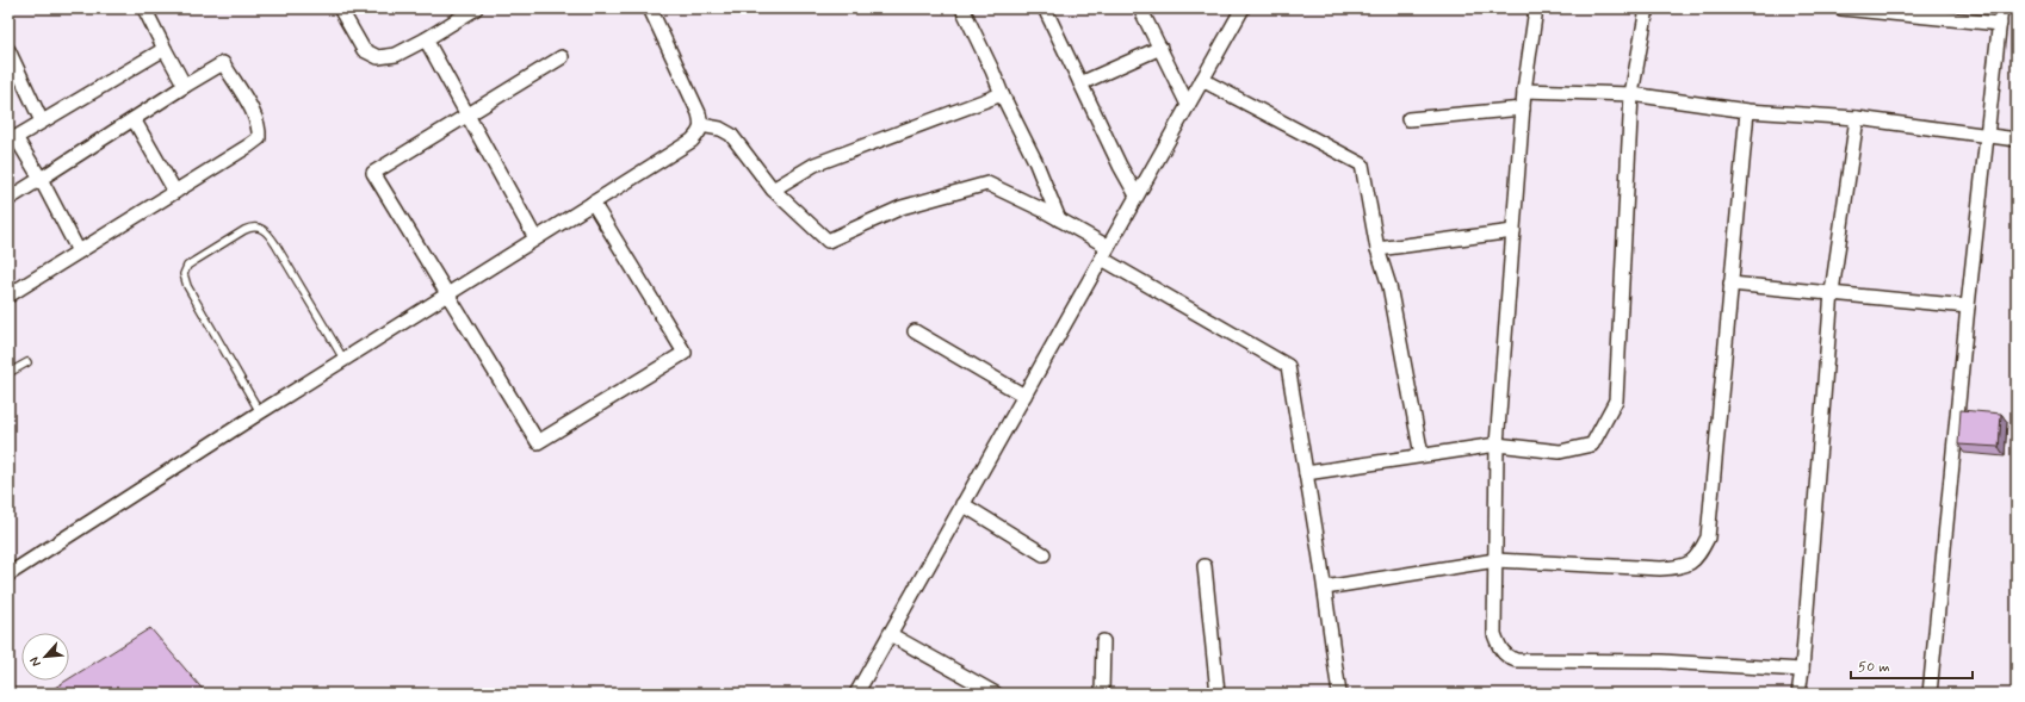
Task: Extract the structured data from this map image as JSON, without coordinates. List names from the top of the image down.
{
  "scale_bar": "50 m",
  "north": "bottom left"
}
